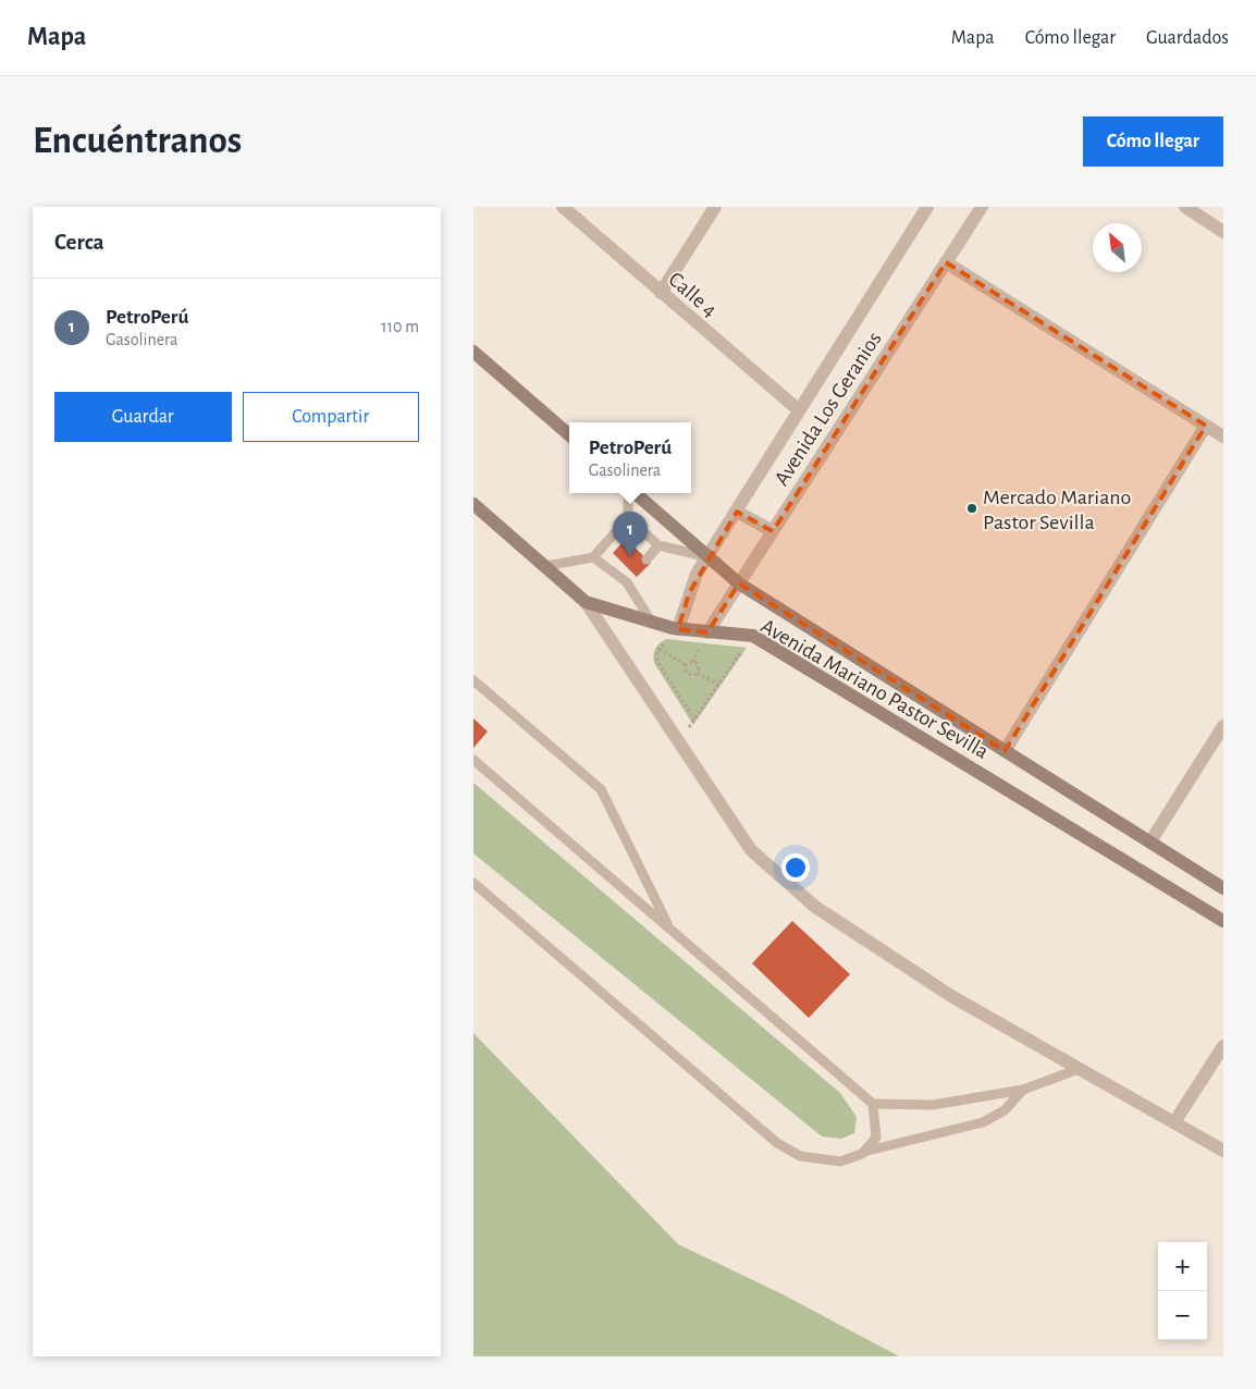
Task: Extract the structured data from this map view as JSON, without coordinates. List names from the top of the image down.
{
  "streets": {
    "main road": ["Avenida Mariano Pastor Sevilla"],
    "street": ["Calle 4", "Avenida Los Geranios"]
  },
  "crossings": [
    ["Calle 4", "Avenida Los Geranios"],
    ["Avenida Los Geranios", "Avenida Mariano Pastor Sevilla"]
  ],
  "places": ["Mercado Mariano Pastor Sevilla"],
  "north": "top left",
  "page": {
    "header": "Mapa",
    "nav": ["Mapa", "Cómo llegar", "Guardados"],
    "buttons": [
      "Cómo llegar",
      ["Guardar", "Compartir"]
    ],
    "title": "Encuéntranos",
    "heading": "Cerca",
    "list": [
      {
        "mark": "1",
        "name": "PetroPerú",
        "note": "Gasolinera",
        "value": "110 m"
      }
    ],
    "popup": ["PetroPerú", "Gasolinera"],
    "pins": "1",
    "map_buttons": ["+", "−"]
  }
}
